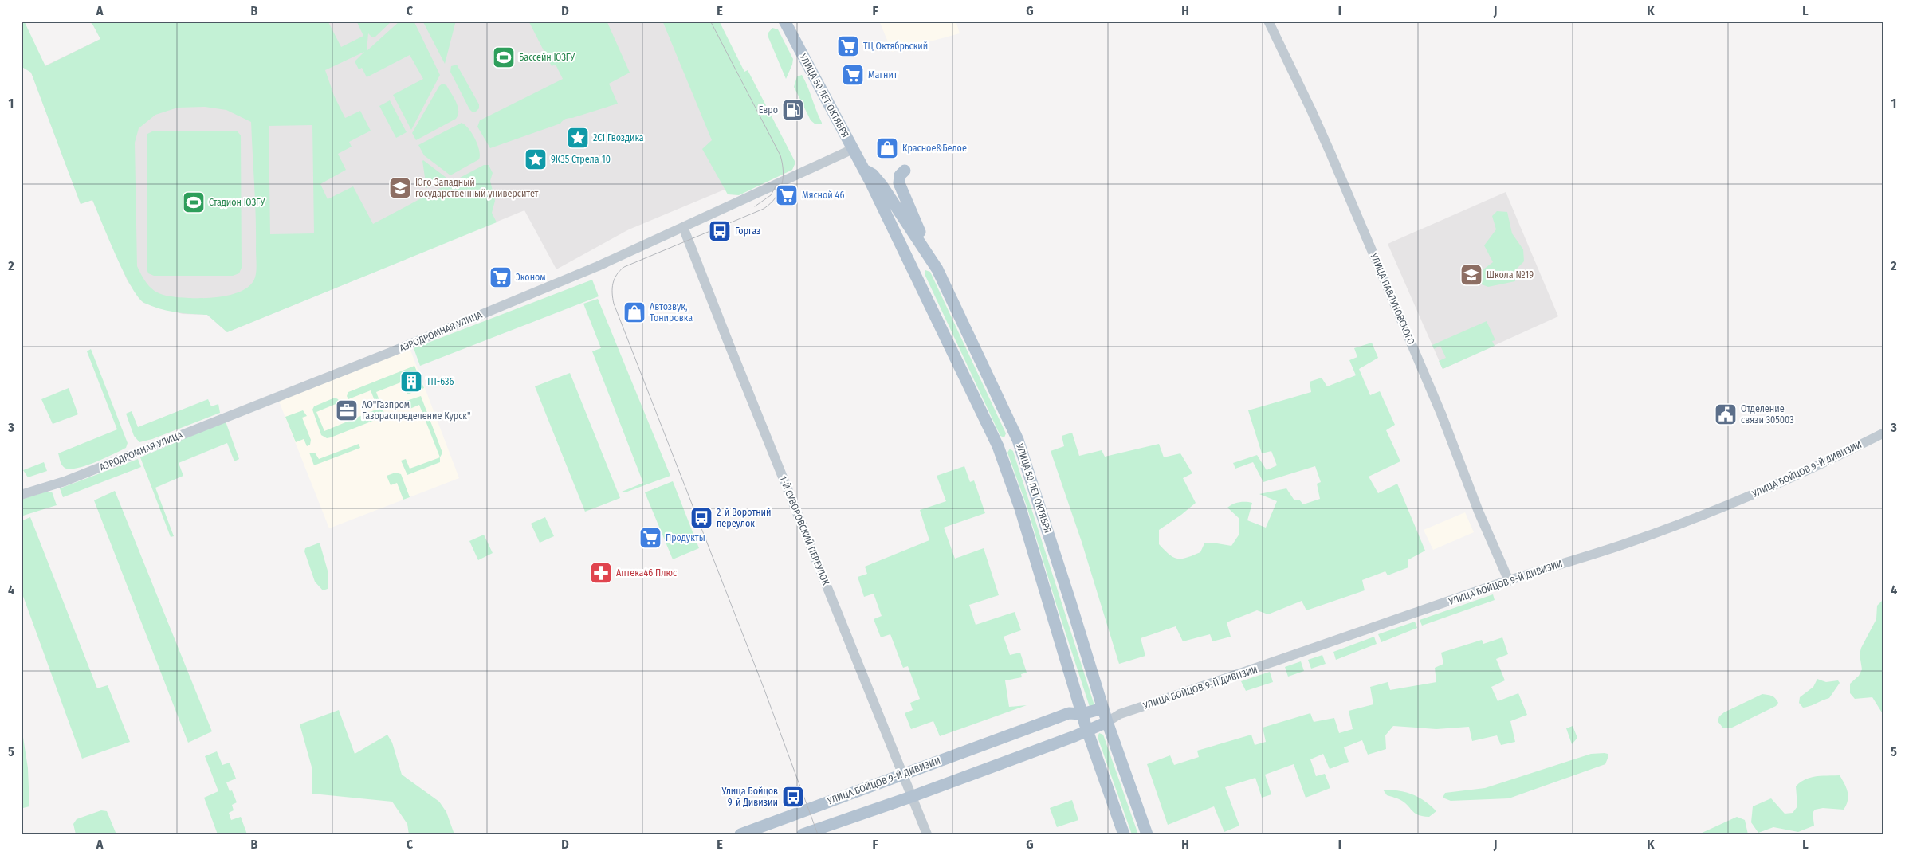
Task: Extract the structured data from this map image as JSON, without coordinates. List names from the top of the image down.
{
  "streets": {
    "main road": ["УЛИЦА 50 ЛЕТ ОКТЯБРЯ", "УЛИЦА БОЙЦОВ 9-Й ДИВИЗИИ"],
    "street": ["УЛИЦА ПАВЛУНОВСКОГО", "АЭРОДРОМНАЯ УЛИЦА", "1-Й СУВОРОВСКИЙ ПЕРЕУЛОК"]
  },
  "crossings": [
    ["УЛИЦА 50 ЛЕТ ОКТЯБРЯ", "АЭРОДРОМНАЯ УЛИЦА"],
    ["УЛИЦА 50 ЛЕТ ОКТЯБРЯ", "УЛИЦА БОЙЦОВ 9-Й ДИВИЗИИ"],
    ["УЛИЦА ПАВЛУНОВСКОГО", "УЛИЦА БОЙЦОВ 9-Й ДИВИЗИИ"],
    ["АЭРОДРОМНАЯ УЛИЦА", "1-Й СУВОРОВСКИЙ ПЕРЕУЛОК"],
    ["УЛИЦА БОЙЦОВ 9-Й ДИВИЗИИ", "1-Й СУВОРОВСКИЙ ПЕРЕУЛОК"]
  ],
  "places": {
    "supermarket": [
      "ТЦ Октябрьский",
      "Магнит",
      "Мясной 46",
      "Эконом",
      "Продукты"
    ],
    "sports": ["Бассейн ЮЗГУ", "Стадион ЮЗГУ"],
    "fuel station": ["Евро"],
    "place": ["2С1 Гвоздика", "9К35 Стрела-10"],
    "shop": ["Красное&Белое", "Автозвук, Тонировка"],
    "school or university": ["Юго-Западный государственный университет", "Школа №19"],
    "bus stop": ["Горгаз", "2-й Воротний переулок", "Улица Бойцов 9-й Дивизии"],
    "building": ["ТП-636"],
    "office": ["АО\"Газпром Газораспределение Курск\""],
    "public building": ["Отделение связи 305003"],
    "pharmacy": ["Аптека46 Плюс"]
  },
  "grid": {
    "columns": [
      "A",
      "B",
      "C",
      "D",
      "E",
      "F",
      "G",
      "H",
      "I",
      "J",
      "K",
      "L"
    ],
    "rows": [
      "1",
      "2",
      "3",
      "4",
      "5"
    ]
  }
}
